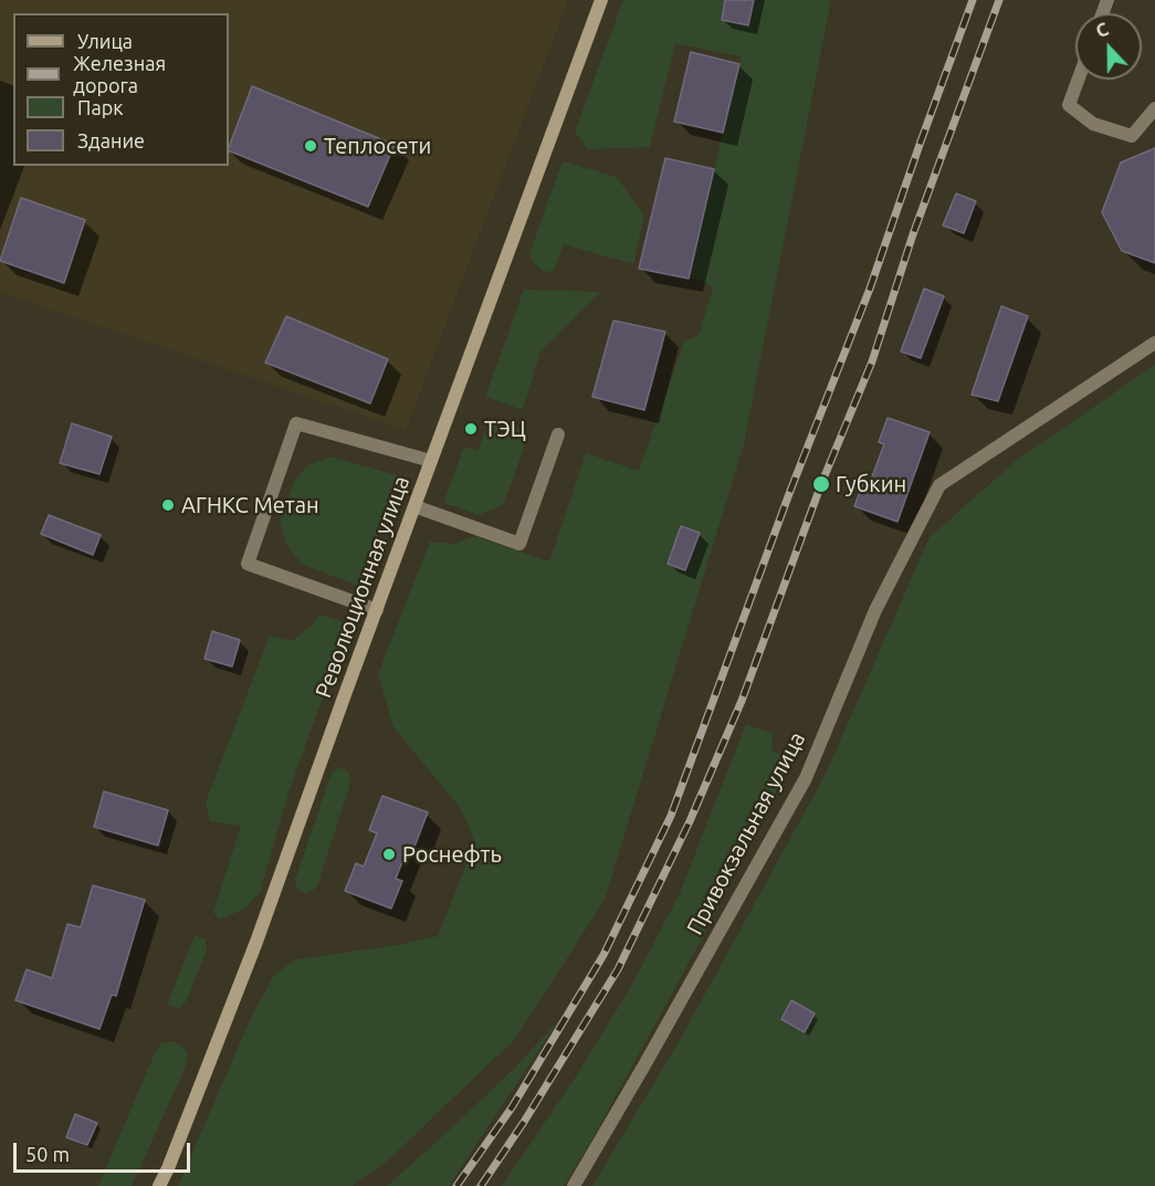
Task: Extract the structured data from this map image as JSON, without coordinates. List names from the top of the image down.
{
  "streets": {
    "street": ["Революционная улица", "Привокзальная улица"]
  },
  "places": [
    "Теплосети",
    "ТЭЦ",
    "Губкин",
    "АГНКС Метан",
    "Роснефть"
  ],
  "legend": [
    "Улица",
    "Железная дорога",
    "Парк",
    "Здание"
  ],
  "scale_bar": "50 m",
  "north": "top"
}
